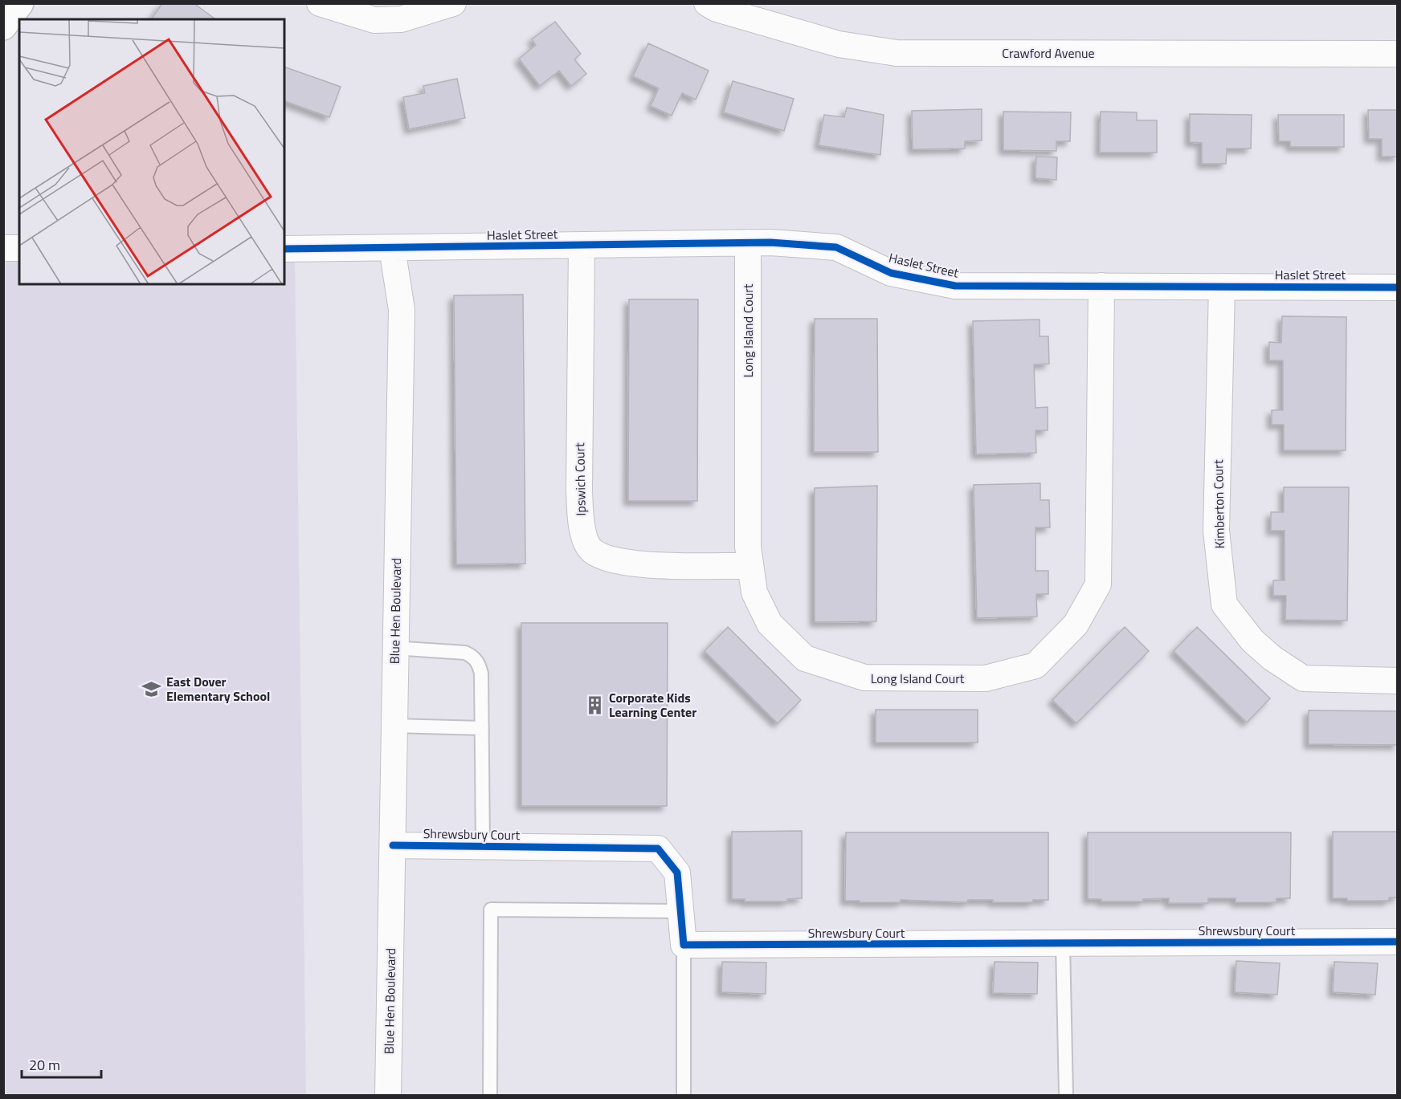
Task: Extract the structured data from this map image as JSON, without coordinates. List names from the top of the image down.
{
  "streets": {
    "street": [
      "Crawford Avenue",
      "Haslet Street",
      "Long Island Court",
      "Ipswich Court",
      "Kimberton Court",
      "Blue Hen Boulevard",
      "Shrewsbury Court"
    ]
  },
  "crossings": [
    ["Haslet Street", "Long Island Court"],
    ["Haslet Street", "Ipswich Court"],
    ["Haslet Street", "Kimberton Court"],
    ["Haslet Street", "Blue Hen Boulevard"],
    ["Long Island Court", "Ipswich Court"],
    ["Blue Hen Boulevard", "Shrewsbury Court"]
  ],
  "places": {
    "school or university": ["East Dover Elementary School"],
    "building": ["Corporate Kids Learning Center"]
  },
  "scale_bar": "20 m"
}
